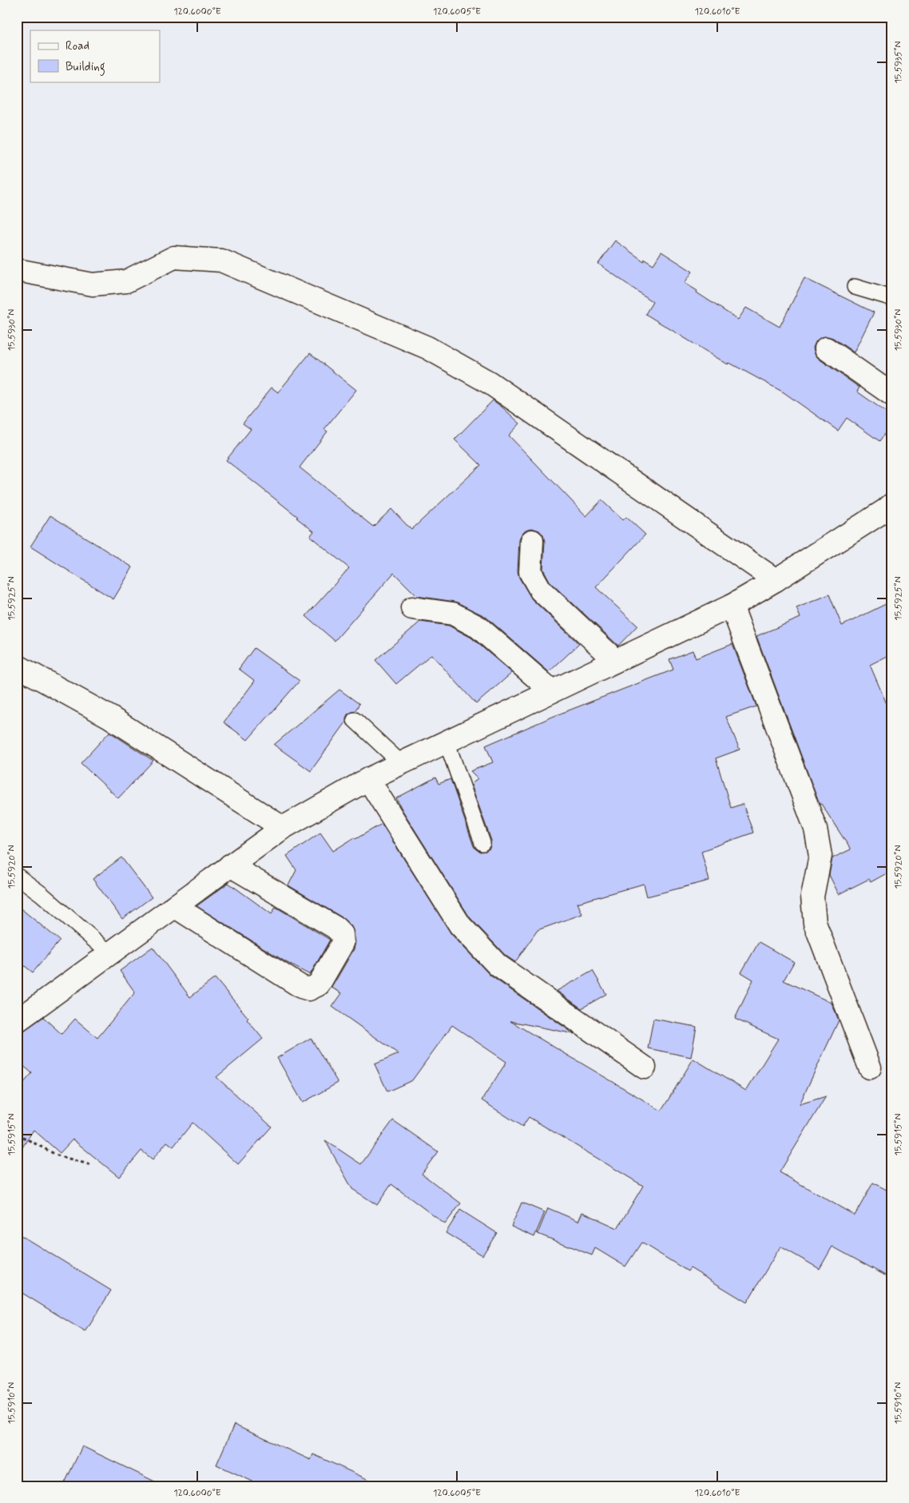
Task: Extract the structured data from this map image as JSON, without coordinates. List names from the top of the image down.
{
  "legend": ["Road", "Building"],
  "coordinates": [
    "120.6000°E",
    "120.6005°E",
    "120.6010°E",
    "15.5935°N",
    "15.5930°N",
    "15.5925°N",
    "15.5920°N",
    "15.5915°N",
    "15.5910°N"
  ]
}
